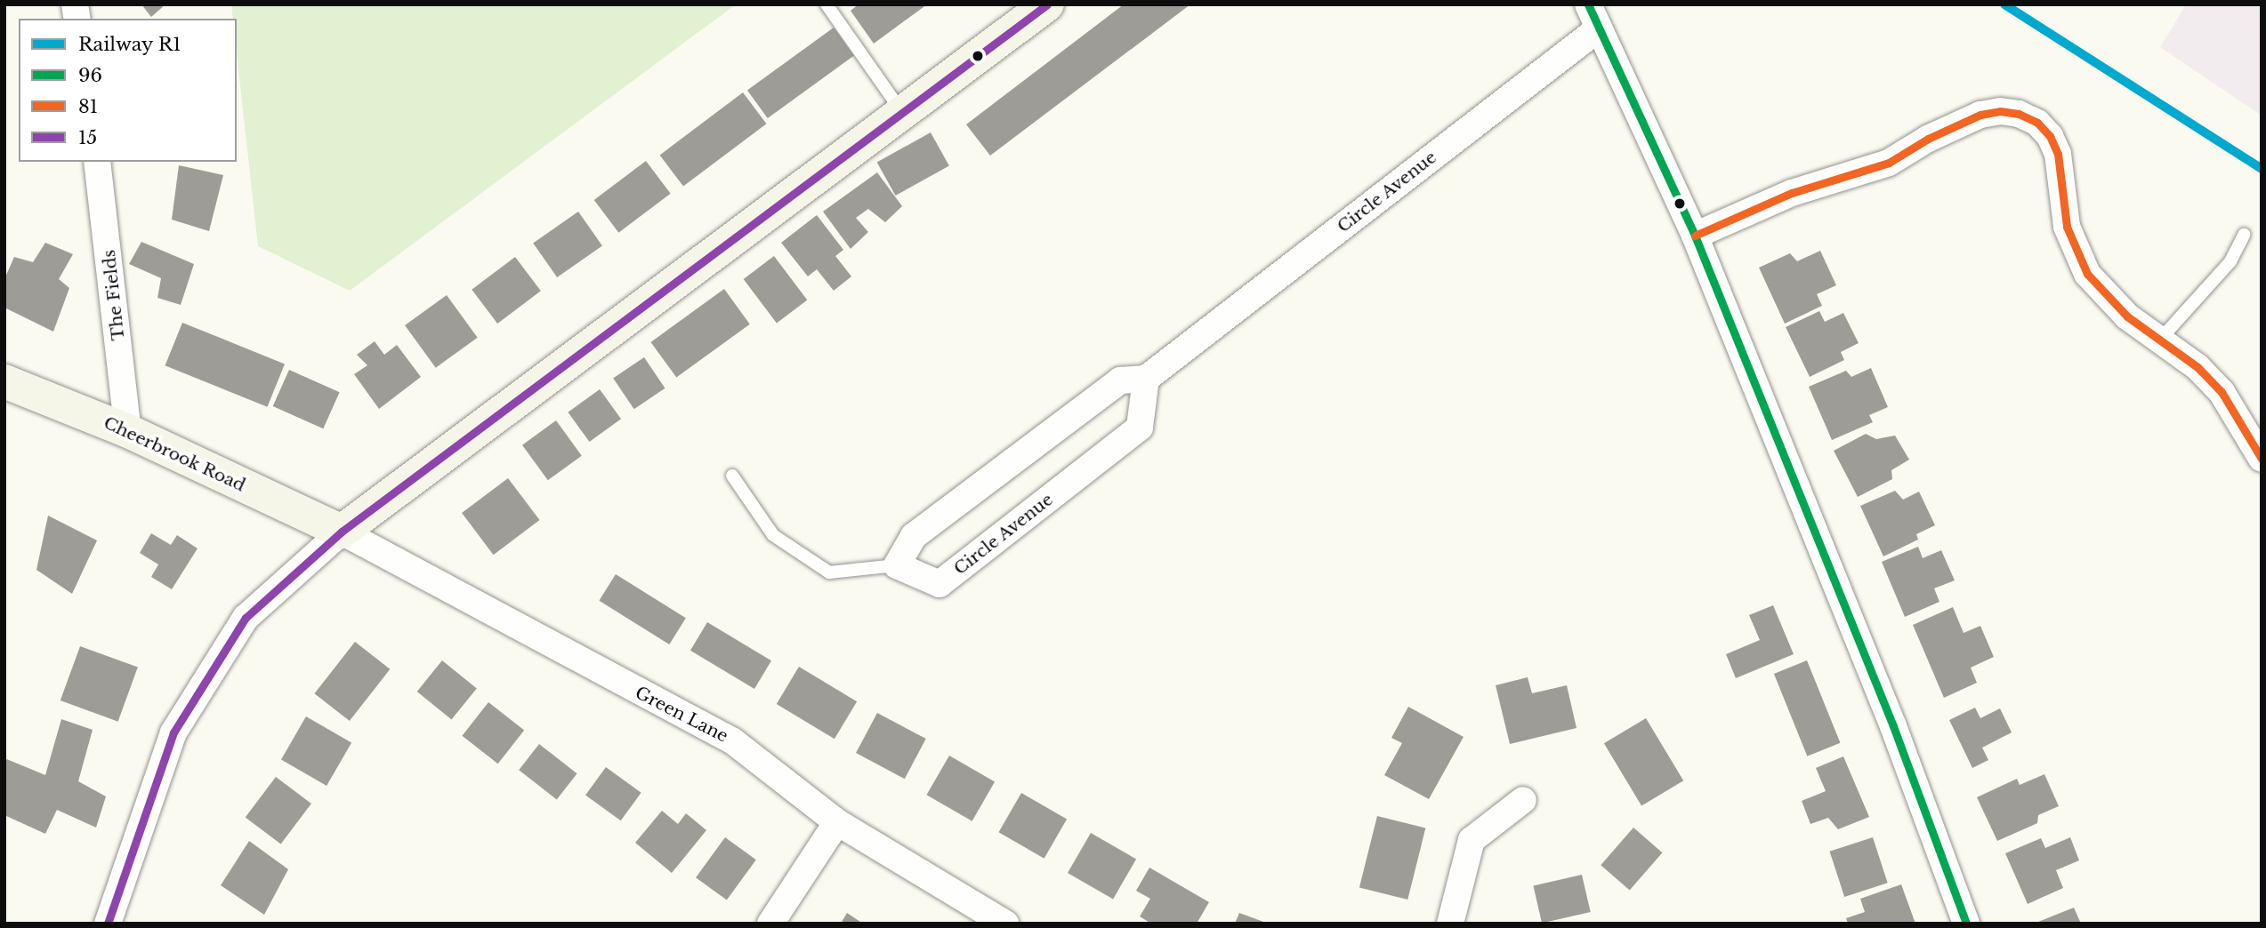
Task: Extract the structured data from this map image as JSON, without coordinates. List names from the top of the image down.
{
  "streets": {
    "street": [
      "Circle Avenue",
      "The Fields",
      "Cheerbrook Road",
      "Green Lane"
    ]
  },
  "crossings": [
    ["The Fields", "Cheerbrook Road"],
    ["Cheerbrook Road", "Green Lane"]
  ],
  "lines": [
    "rail line R1",
    "transit line 96",
    "transit line 15",
    "transit line 81"
  ],
  "legend": [
    "Railway R1",
    "96",
    "81",
    "15"
  ]
}
